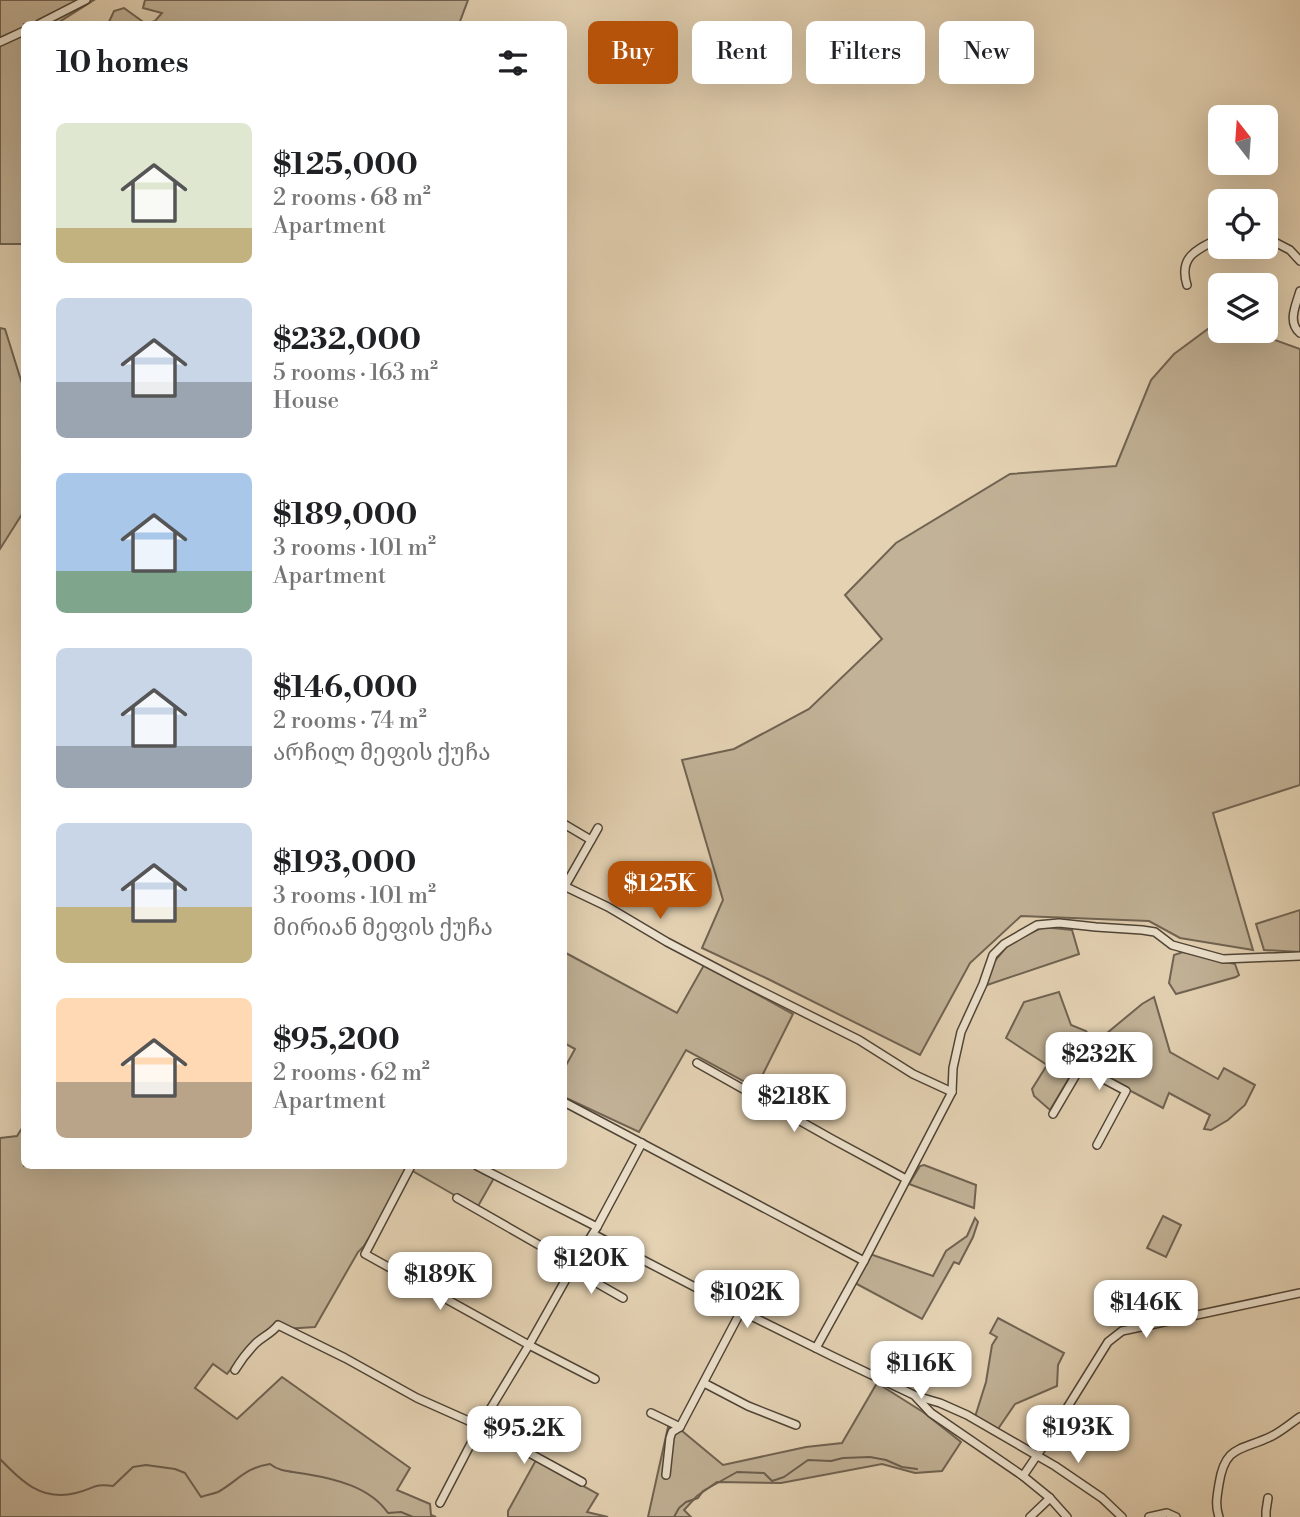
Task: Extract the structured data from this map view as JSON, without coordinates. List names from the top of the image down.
{
  "north": "top",
  "page": {
    "chip": [
      "Buy",
      "Rent",
      "Filters",
      "New"
    ],
    "heading": "10 homes",
    "list": [
      {
        "name": "$125,000",
        "note": "2 rooms · 68 m² · Apartment"
      },
      {
        "name": "$232,000",
        "note": "5 rooms · 163 m² · House"
      },
      {
        "name": "$189,000",
        "note": "3 rooms · 101 m² · Apartment"
      },
      {
        "name": "$146,000",
        "note": "2 rooms · 74 m² · არჩილ მეფის ქუჩა"
      },
      {
        "name": "$193,000",
        "note": "3 rooms · 101 m² · მირიან მეფის ქუჩა"
      },
      {
        "name": "$95,200",
        "note": "2 rooms · 62 m² · Apartment"
      }
    ],
    "price": [
      "$125K",
      "$232K",
      "$218K",
      "$120K",
      "$189K",
      "$102K",
      "$146K",
      "$116K",
      "$193K",
      "$95.2K"
    ]
  }
}
